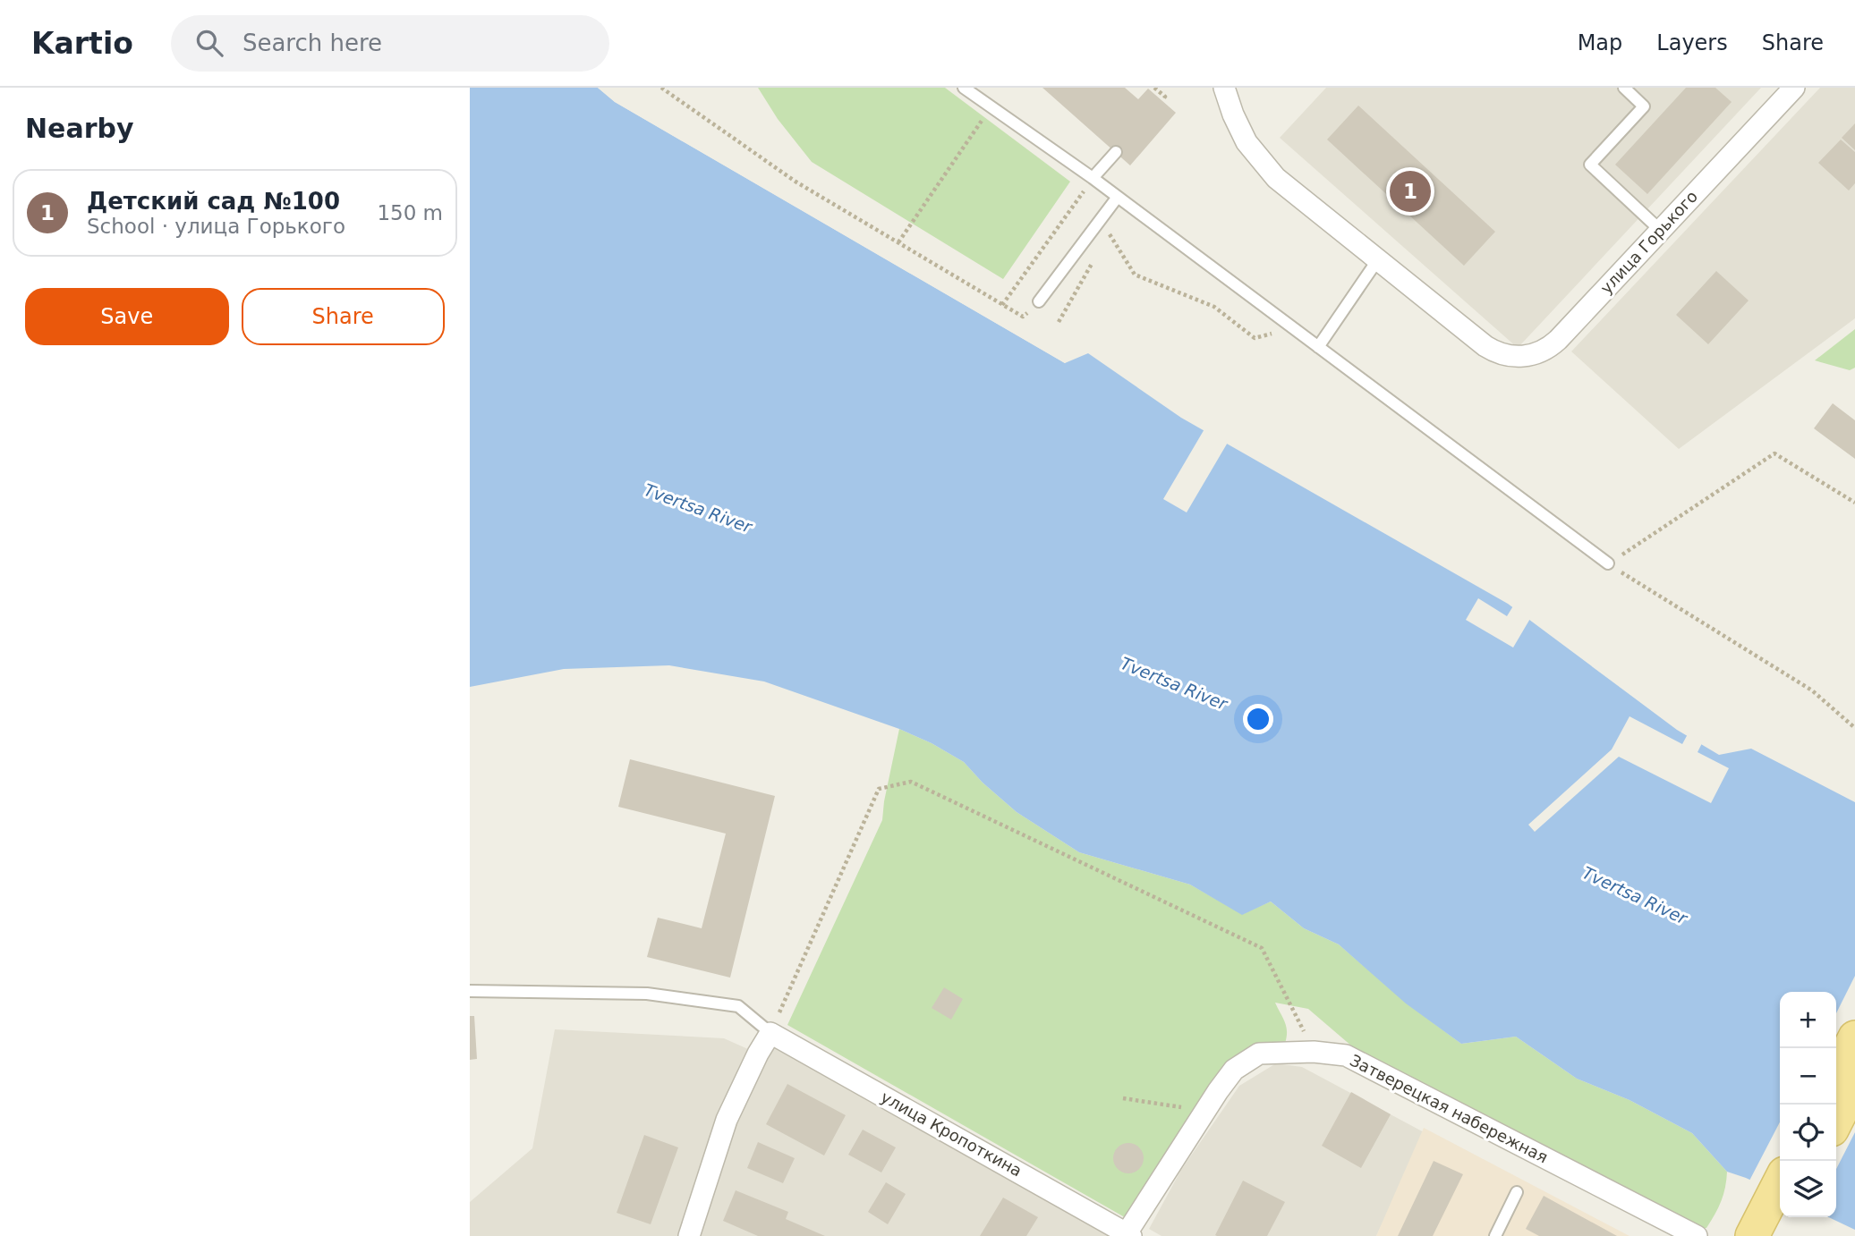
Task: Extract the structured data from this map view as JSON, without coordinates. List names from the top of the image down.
{
  "streets": {
    "street": ["улица Горького", "Затверецкая набережная", "улица Кропоткина"]
  },
  "crossings": [
    ["Затверецкая набережная", "улица Кропоткина"]
  ],
  "water": ["Tvertsa River"],
  "page": {
    "header": "Kartio",
    "search": "Search here",
    "nav": ["Map", "Layers", "Share"],
    "heading": "Nearby",
    "pins": "1",
    "list": [
      {
        "mark": "1",
        "name": "Детский сад №100",
        "note": "School · улица Горького",
        "value": "150 m"
      }
    ],
    "buttons": ["Save", "Share"],
    "map_buttons": ["+", "−"]
  }
}
